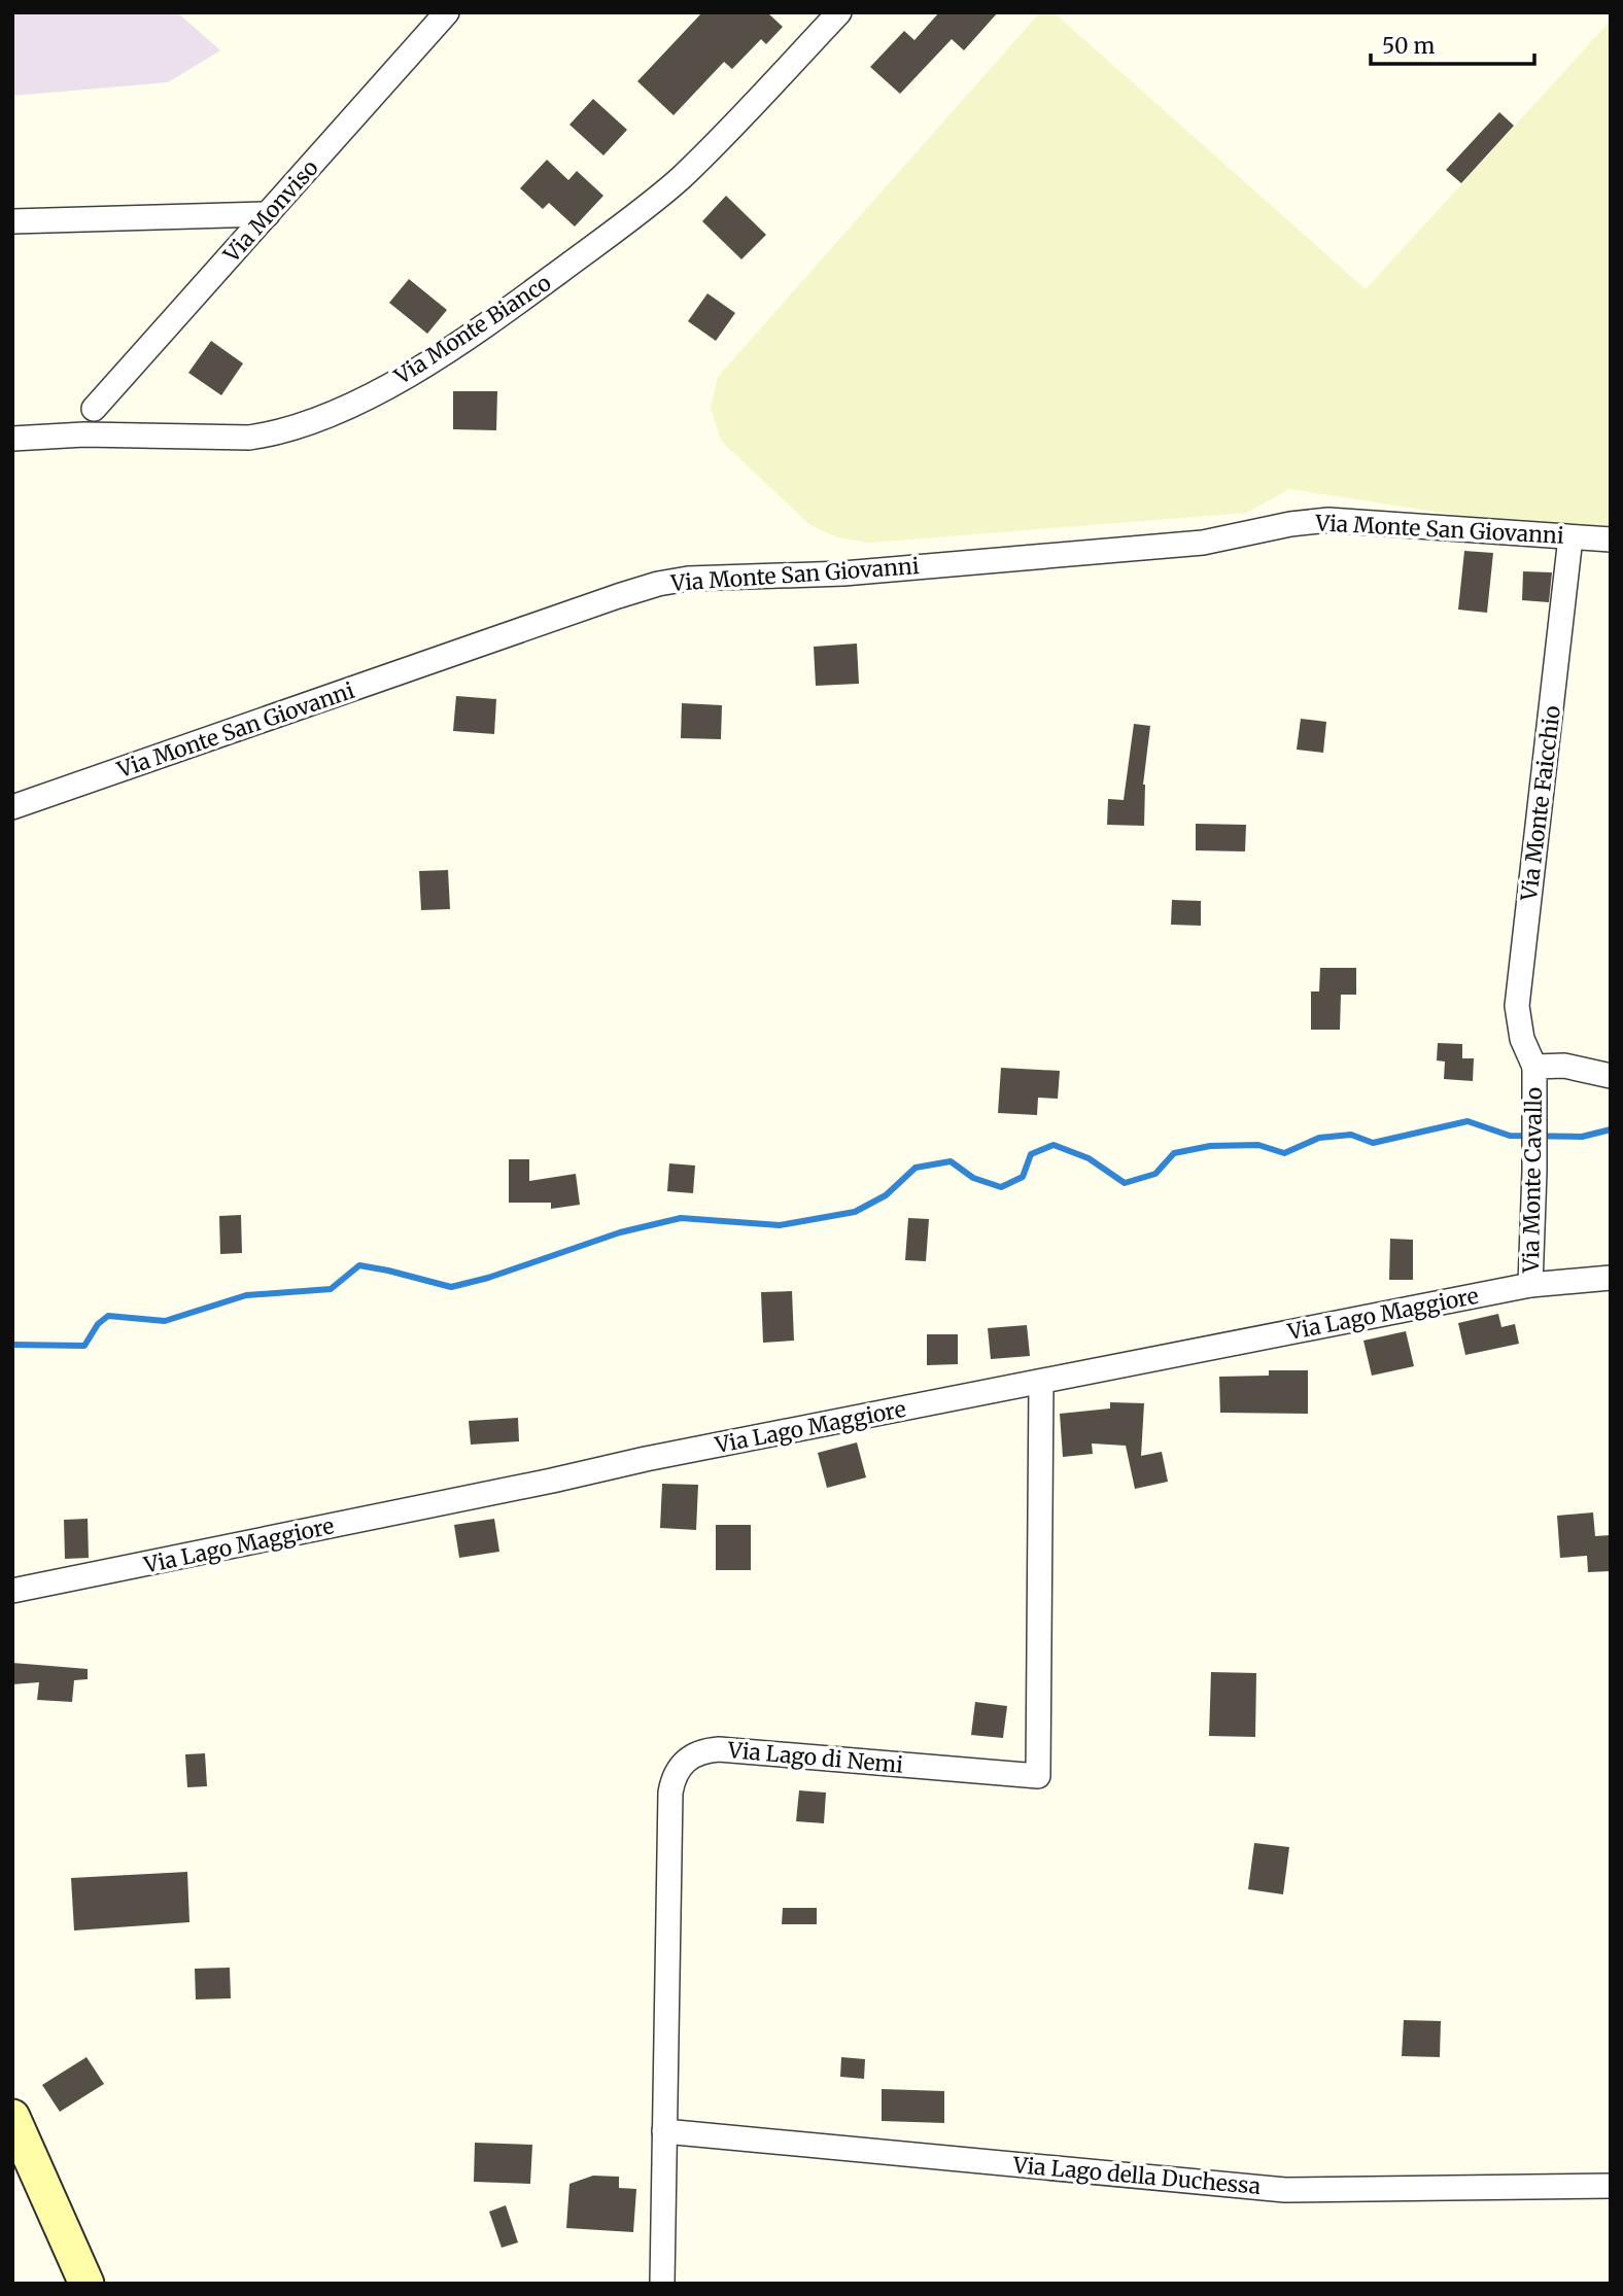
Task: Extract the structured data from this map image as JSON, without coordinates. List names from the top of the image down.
{
  "streets": {
    "street": [
      "Via Monviso",
      "Via Monte Bianco",
      "Via Monte San Giovanni",
      "Via Monte Faicchio",
      "Via Monte Cavallo",
      "Via Lago Maggiore",
      "Via Lago di Nemi",
      "Via Lago della Duchessa"
    ]
  },
  "crossings": [
    ["Via Monte San Giovanni", "Via Monte Faicchio"],
    ["Via Monte Faicchio", "Via Monte Cavallo"],
    ["Via Monte Cavallo", "Via Lago Maggiore"],
    ["Via Lago Maggiore", "Via Lago di Nemi"],
    ["Via Lago di Nemi", "Via Lago della Duchessa"]
  ],
  "scale_bar": "50 m"
}
